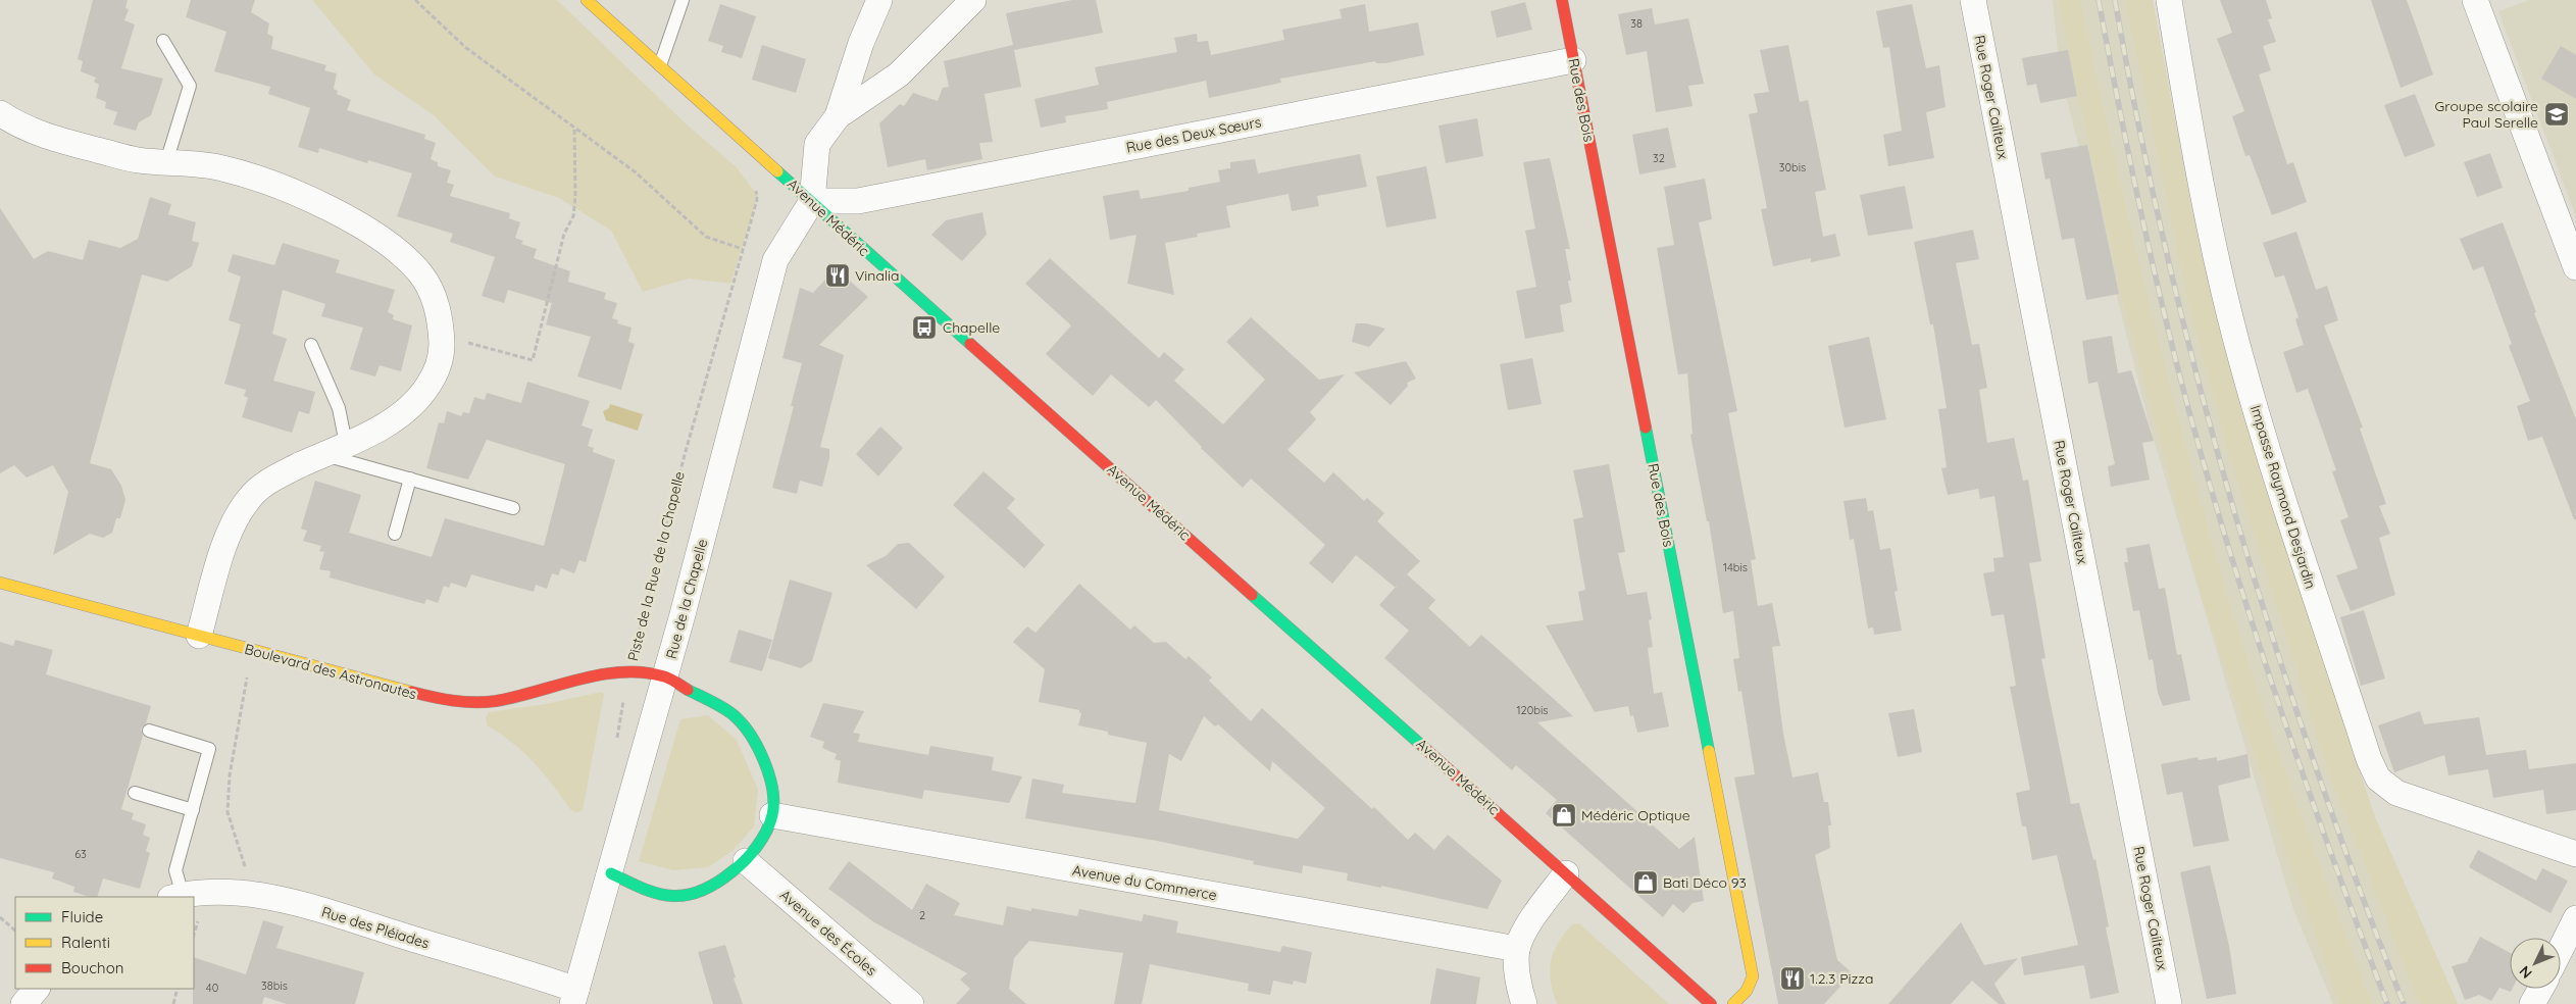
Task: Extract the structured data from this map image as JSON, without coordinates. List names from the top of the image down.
{
  "streets": {
    "street": [
      "Rue Roger Cailteux",
      "Rue des Bois",
      "Rue des Deux Sœurs",
      "Avenue Médéric",
      "Impasse Raymond Desjardin",
      "Rue de la Chapelle",
      "Boulevard des Astronautes",
      "Avenue du Commerce",
      "Rue des Pléiades",
      "Avenue des Écoles"
    ],
    "path": ["Piste de la Rue de la Chapelle"]
  },
  "crossings": [
    ["Rue des Bois", "Rue des Deux Sœurs"],
    ["Rue des Deux Sœurs", "Avenue Médéric"],
    ["Rue des Deux Sœurs", "Rue de la Chapelle"],
    ["Avenue Médéric", "Piste de la Rue de la Chapelle"],
    ["Avenue Médéric", "Rue de la Chapelle"],
    ["Piste de la Rue de la Chapelle", "Boulevard des Astronautes"],
    ["Rue de la Chapelle", "Boulevard des Astronautes"],
    ["Rue de la Chapelle", "Rue des Pléiades"]
  ],
  "places": {
    "school or university": ["Groupe scolaire Paul Serelle"],
    "restaurant": ["Vinalia", "1.2.3 Pizza"],
    "bus stop": ["Chapelle"],
    "shop": ["Médéric Optique", "Bati Déco 93"]
  },
  "house_numbers": [
    "38",
    "32",
    "30bis",
    "14bis",
    "120bis",
    "63",
    "2",
    "38bis",
    "40"
  ],
  "legend": ["Fluide", "Ralenti", "Bouchon"],
  "north": "bottom left"
}
